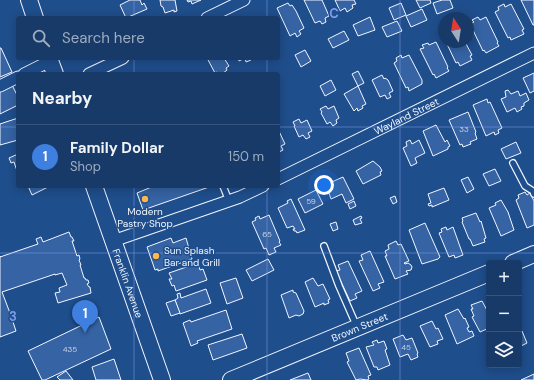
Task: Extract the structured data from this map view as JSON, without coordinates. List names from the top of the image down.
{
  "streets": {
    "main road": ["Franklin Avenue", "Brown Street"],
    "street": ["Wayland Street"]
  },
  "places": ["Modern Pastry Shop", "Sun Splash Bar and Grill"],
  "house_numbers": [
    "33",
    "59",
    "65",
    "45",
    "435"
  ],
  "north": "top",
  "page": {
    "search": "Search here",
    "heading": "Nearby",
    "list": [
      {
        "mark": "1",
        "name": "Family Dollar",
        "note": "Shop",
        "value": "150 m"
      }
    ],
    "map_buttons": ["+", "−"],
    "pins": "1"
  },
  "grid": {
    "columns": ["C"],
    "rows": ["3"]
  }
}
